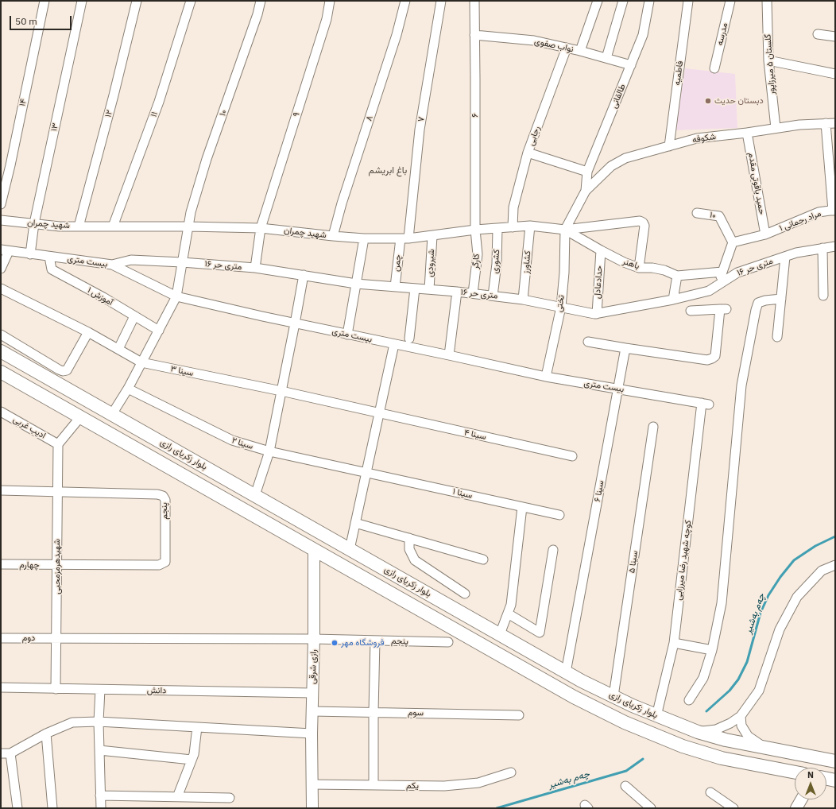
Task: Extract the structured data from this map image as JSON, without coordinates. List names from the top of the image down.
{
  "streets": {
    "main road": ["بلوار زکریای رازی"],
    "street": [
      "مدرسه",
      "نواب صفوی",
      "گلستان ۵ میرزاپور",
      "فاطمیه",
      "طالقانی",
      "۱۴",
      "۱۰",
      "۱۲",
      "۱۱",
      "۹",
      "۶",
      "۸",
      "۷",
      "۱۳",
      "رجایی",
      "شکوفه",
      "حمید یاقوتی مقدم",
      "مراد رحمانی ۱",
      "شهید چمران",
      "بیست متری",
      "کارگر",
      "کشوری",
      "کشاورز",
      "چمن",
      "شیرودی",
      "باهنر",
      "۱۶ متری حر",
      "حدادعادل",
      "آموزش ۱",
      "تختی",
      "سینا ۳",
      "ادیب غربی",
      "سینا ۴",
      "سینا ۲",
      "سینا ۶",
      "۱ سینا",
      "پنجم",
      "کوچه شهید رضا میرزایی",
      "سینا ۵",
      "چهارم",
      "شهیدهرمزمحبی",
      "دوم",
      "رازی شرقی",
      "دانش",
      "سوم",
      "یکم"
    ]
  },
  "crossings": [
    ["نواب صفوی", "طالقانی"],
    ["نواب صفوی", "۶"],
    ["نواب صفوی", "رجایی"],
    ["گلستان ۵ میرزاپور", "شکوفه"],
    ["فاطمیه", "شکوفه"],
    ["طالقانی", "شکوفه"],
    ["۱۰", "مراد رحمانی ۱"],
    ["۱۰", "شهید چمران"],
    ["۱۰", "بیست متری"],
    ["۱۰", "۱۶ متری حر"],
    ["۱۰", "آموزش ۱"],
    ["۱۰", "سینا ۳"],
    ["۱۰", "سینا ۲"],
    ["۱۰", "بلوار زکریای رازی"],
    ["۱۲", "شهید چمران"],
    ["۱۱", "شهید چمران"],
    ["۹", "شهید چمران"],
    ["۹", "۱۶ متری حر"],
    ["۶", "شهید چمران"],
    ["۶", "کارگر"],
    ["۸", "شهید چمران"],
    ["۷", "شهید چمران"],
    ["۷", "چمن"],
    ["۱۳", "شهید چمران"],
    ["۱۳", "بیست متری"],
    ["رجایی", "شهید چمران"],
    ["شکوفه", "حمید یاقوتی مقدم"],
    ["حمید یاقوتی مقدم", "مراد رحمانی ۱"],
    ["شهید چمران", "کارگر"],
    ["شهید چمران", "کشوری"],
    ["شهید چمران", "کشاورز"],
    ["شهید چمران", "چمن"],
    ["شهید چمران", "شیرودی"],
    ["شهید چمران", "باهنر"],
    ["شهید چمران", "تختی"],
    ["بیست متری", "۱۶ متری حر"],
    ["بیست متری", "آموزش ۱"],
    ["بیست متری", "تختی"],
    ["بیست متری", "سینا ۶"],
    ["بیست متری", "کوچه شهید رضا میرزایی"],
    ["کارگر", "۱۶ متری حر"],
    ["کشوری", "۱۶ متری حر"],
    ["کشاورز", "۱۶ متری حر"],
    ["چمن", "۱۶ متری حر"],
    ["شیرودی", "۱۶ متری حر"],
    ["باهنر", "حدادعادل"],
    ["باهنر", "تختی"],
    ["۱۶ متری حر", "حدادعادل"],
    ["۱۶ متری حر", "تختی"],
    ["سینا ۳", "سینا ۴"],
    ["ادیب غربی", "شهیدهرمزمحبی"],
    ["سینا ۲", "۱ سینا"],
    ["بلوار زکریای رازی", "سینا ۶"],
    ["بلوار زکریای رازی", "کوچه شهید رضا میرزایی"],
    ["بلوار زکریای رازی", "سینا ۵"],
    ["بلوار زکریای رازی", "رازی شرقی"],
    ["پنجم", "چهارم"],
    ["پنجم", "شهیدهرمزمحبی"],
    ["پنجم", "دوم"],
    ["پنجم", "رازی شرقی"],
    ["چهارم", "شهیدهرمزمحبی"],
    ["شهیدهرمزمحبی", "دوم"],
    ["شهیدهرمزمحبی", "دانش"],
    ["دوم", "رازی شرقی"],
    ["رازی شرقی", "دانش"],
    ["رازی شرقی", "سوم"],
    ["رازی شرقی", "یکم"]
  ],
  "districts": ["باغ ابریشم"],
  "water": ["چەم بەشیر"],
  "places": ["دبستان حدیث", "فروشگاه مهر"],
  "scale_bar": "50 m",
  "north": "top"
}
